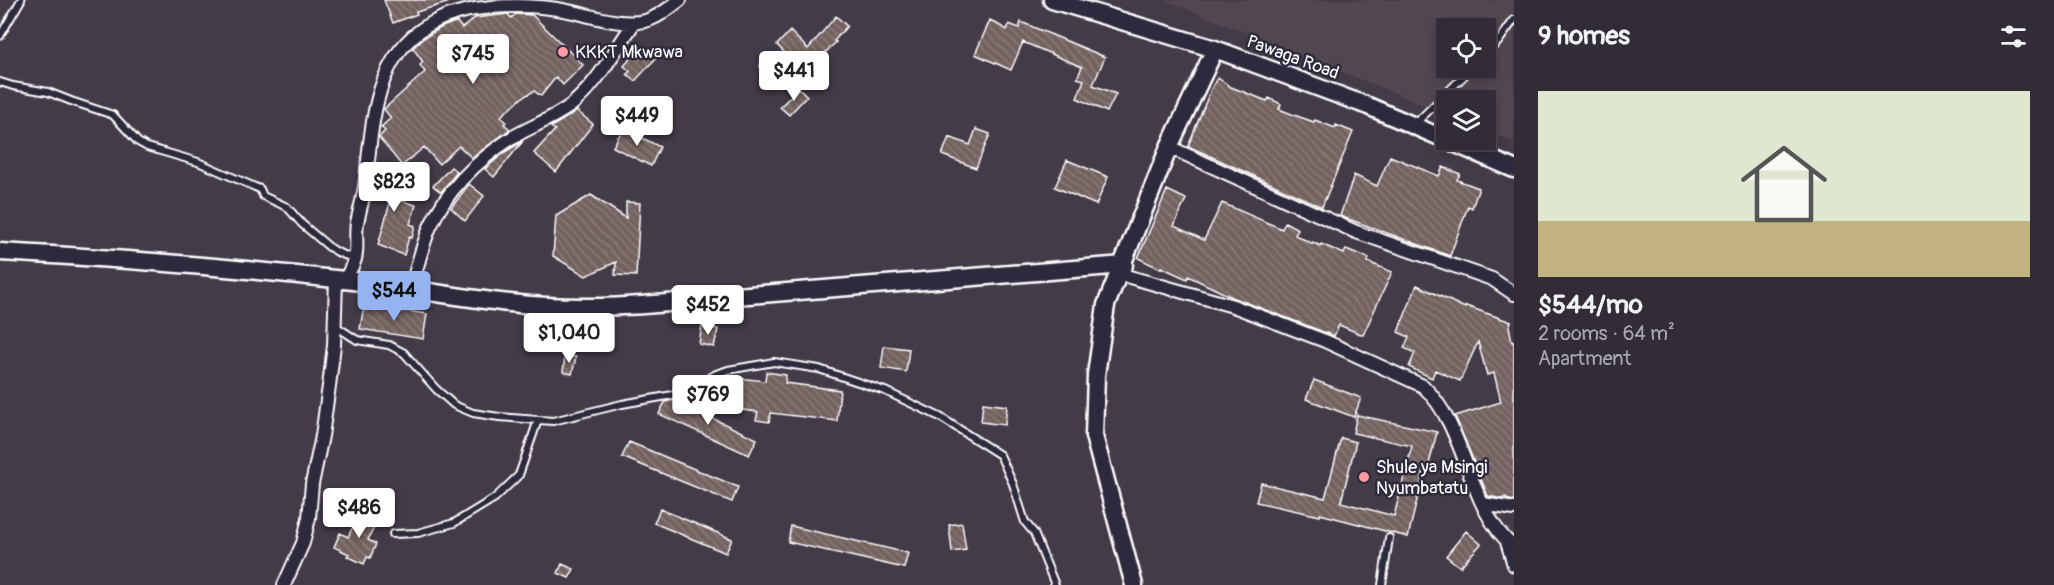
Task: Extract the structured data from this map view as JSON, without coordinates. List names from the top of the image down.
{
  "streets": {
    "street": ["Pawaga Road"]
  },
  "places": ["KKKT Mkwawa", "Shule ya Msingi Nyumbatatu"],
  "page": {
    "heading": "9 homes",
    "price": [
      "$745",
      "$441",
      "$449",
      "$823",
      "$544",
      "$452",
      "$1,040",
      "$769",
      "$486"
    ],
    "list": [
      {
        "name": "$544/mo",
        "note": "2 rooms · 64 m² · Apartment"
      }
    ]
  }
}
